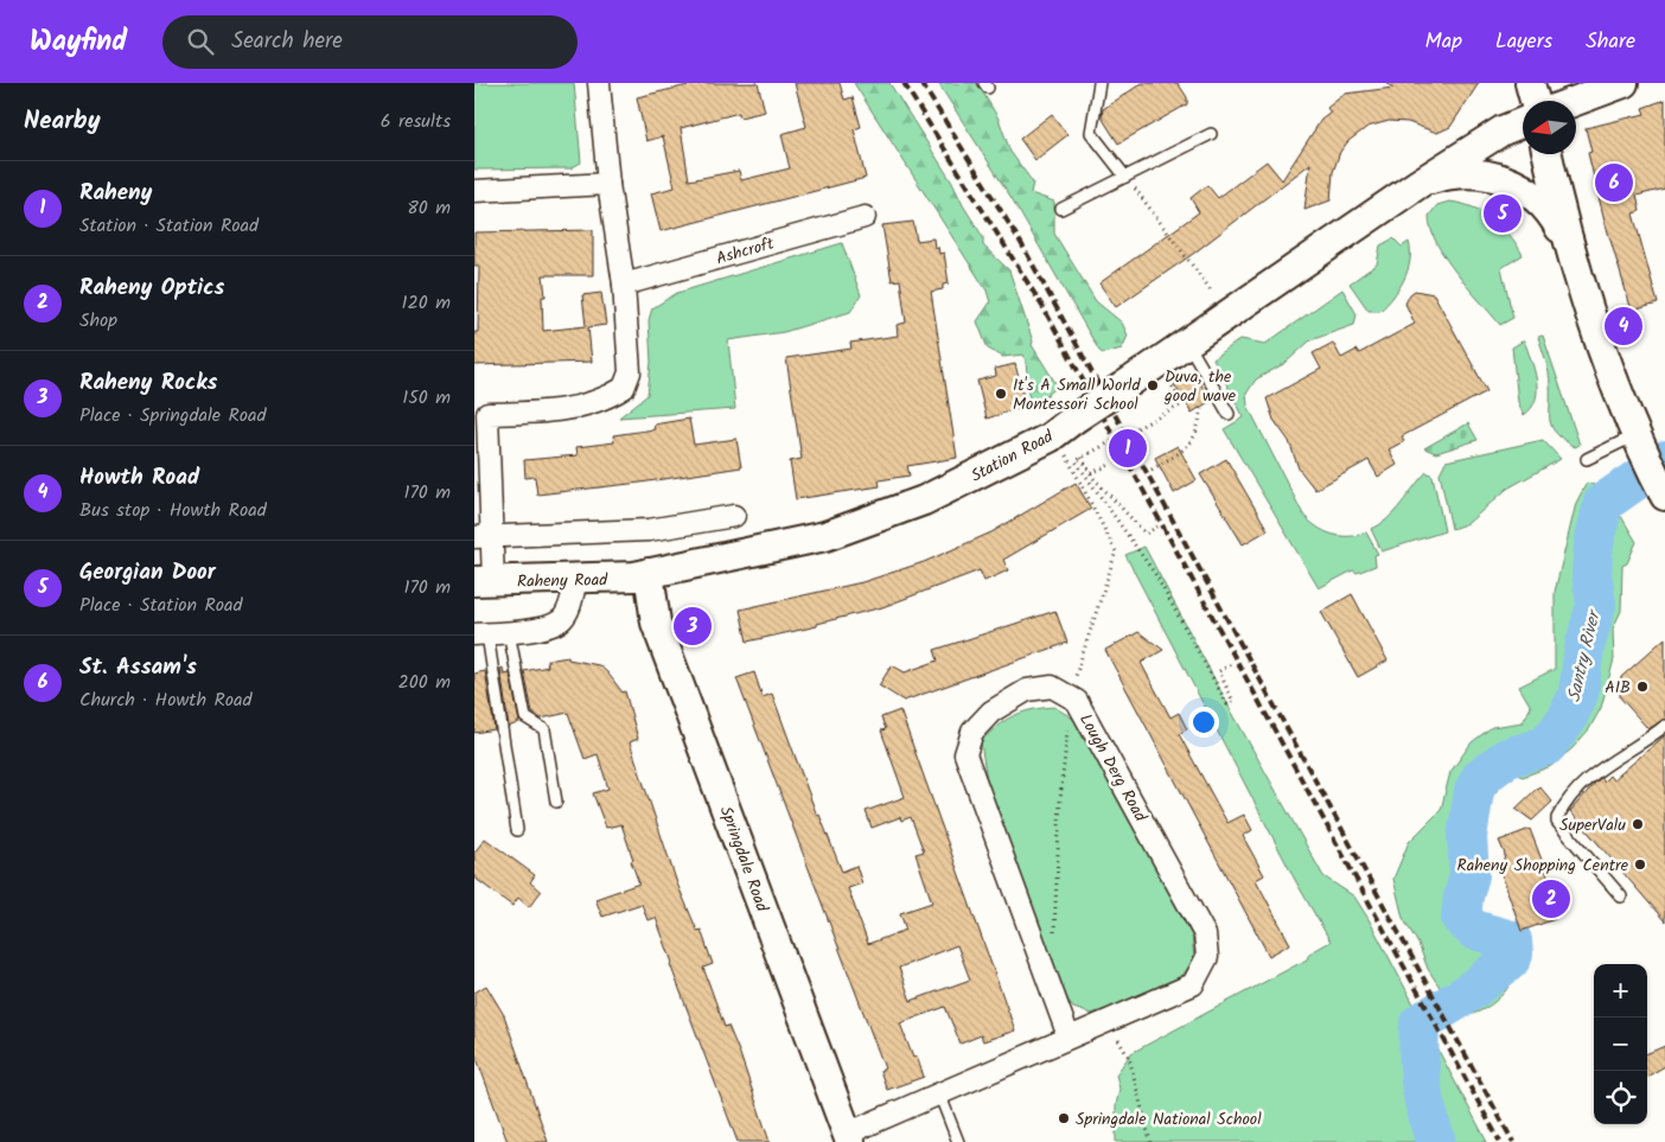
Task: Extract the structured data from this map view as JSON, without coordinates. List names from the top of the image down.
{
  "streets": {
    "main road": ["Station Road", "Raheny Road", "Springdale Road"],
    "street": ["Ashcroft", "Lough Derg Road"]
  },
  "crossings": [
    ["Station Road", "Raheny Road"],
    ["Station Road", "Springdale Road"],
    ["Raheny Road", "Springdale Road"],
    ["Lough Derg Road", "Springdale Road"]
  ],
  "water": ["Santry River"],
  "places": [
    "Duva, the good wave",
    "It's A Small World Montessori School",
    "AIB",
    "SuperValu",
    "Raheny Shopping Centre",
    "Springdale National School"
  ],
  "north": "left",
  "page": {
    "header": "Wayfind",
    "search": "Search here",
    "nav": ["Map", "Layers", "Share"],
    "heading": ["Nearby", "6 results"],
    "list": [
      {
        "mark": "1",
        "name": "Raheny",
        "note": "Station · Station Road",
        "value": "80 m"
      },
      {
        "mark": "2",
        "name": "Raheny Optics",
        "note": "Shop",
        "value": "120 m"
      },
      {
        "mark": "3",
        "name": "Raheny Rocks",
        "note": "Place · Springdale Road",
        "value": "150 m"
      },
      {
        "mark": "4",
        "name": "Howth Road",
        "note": "Bus stop · Howth Road",
        "value": "170 m"
      },
      {
        "mark": "5",
        "name": "Georgian Door",
        "note": "Place · Station Road",
        "value": "170 m"
      },
      {
        "mark": "6",
        "name": "St. Assam's",
        "note": "Church · Howth Road",
        "value": "200 m"
      }
    ],
    "pins": [
      "6",
      "5",
      "4",
      "1",
      "3",
      "2"
    ],
    "map_buttons": ["+", "−"]
  }
}
